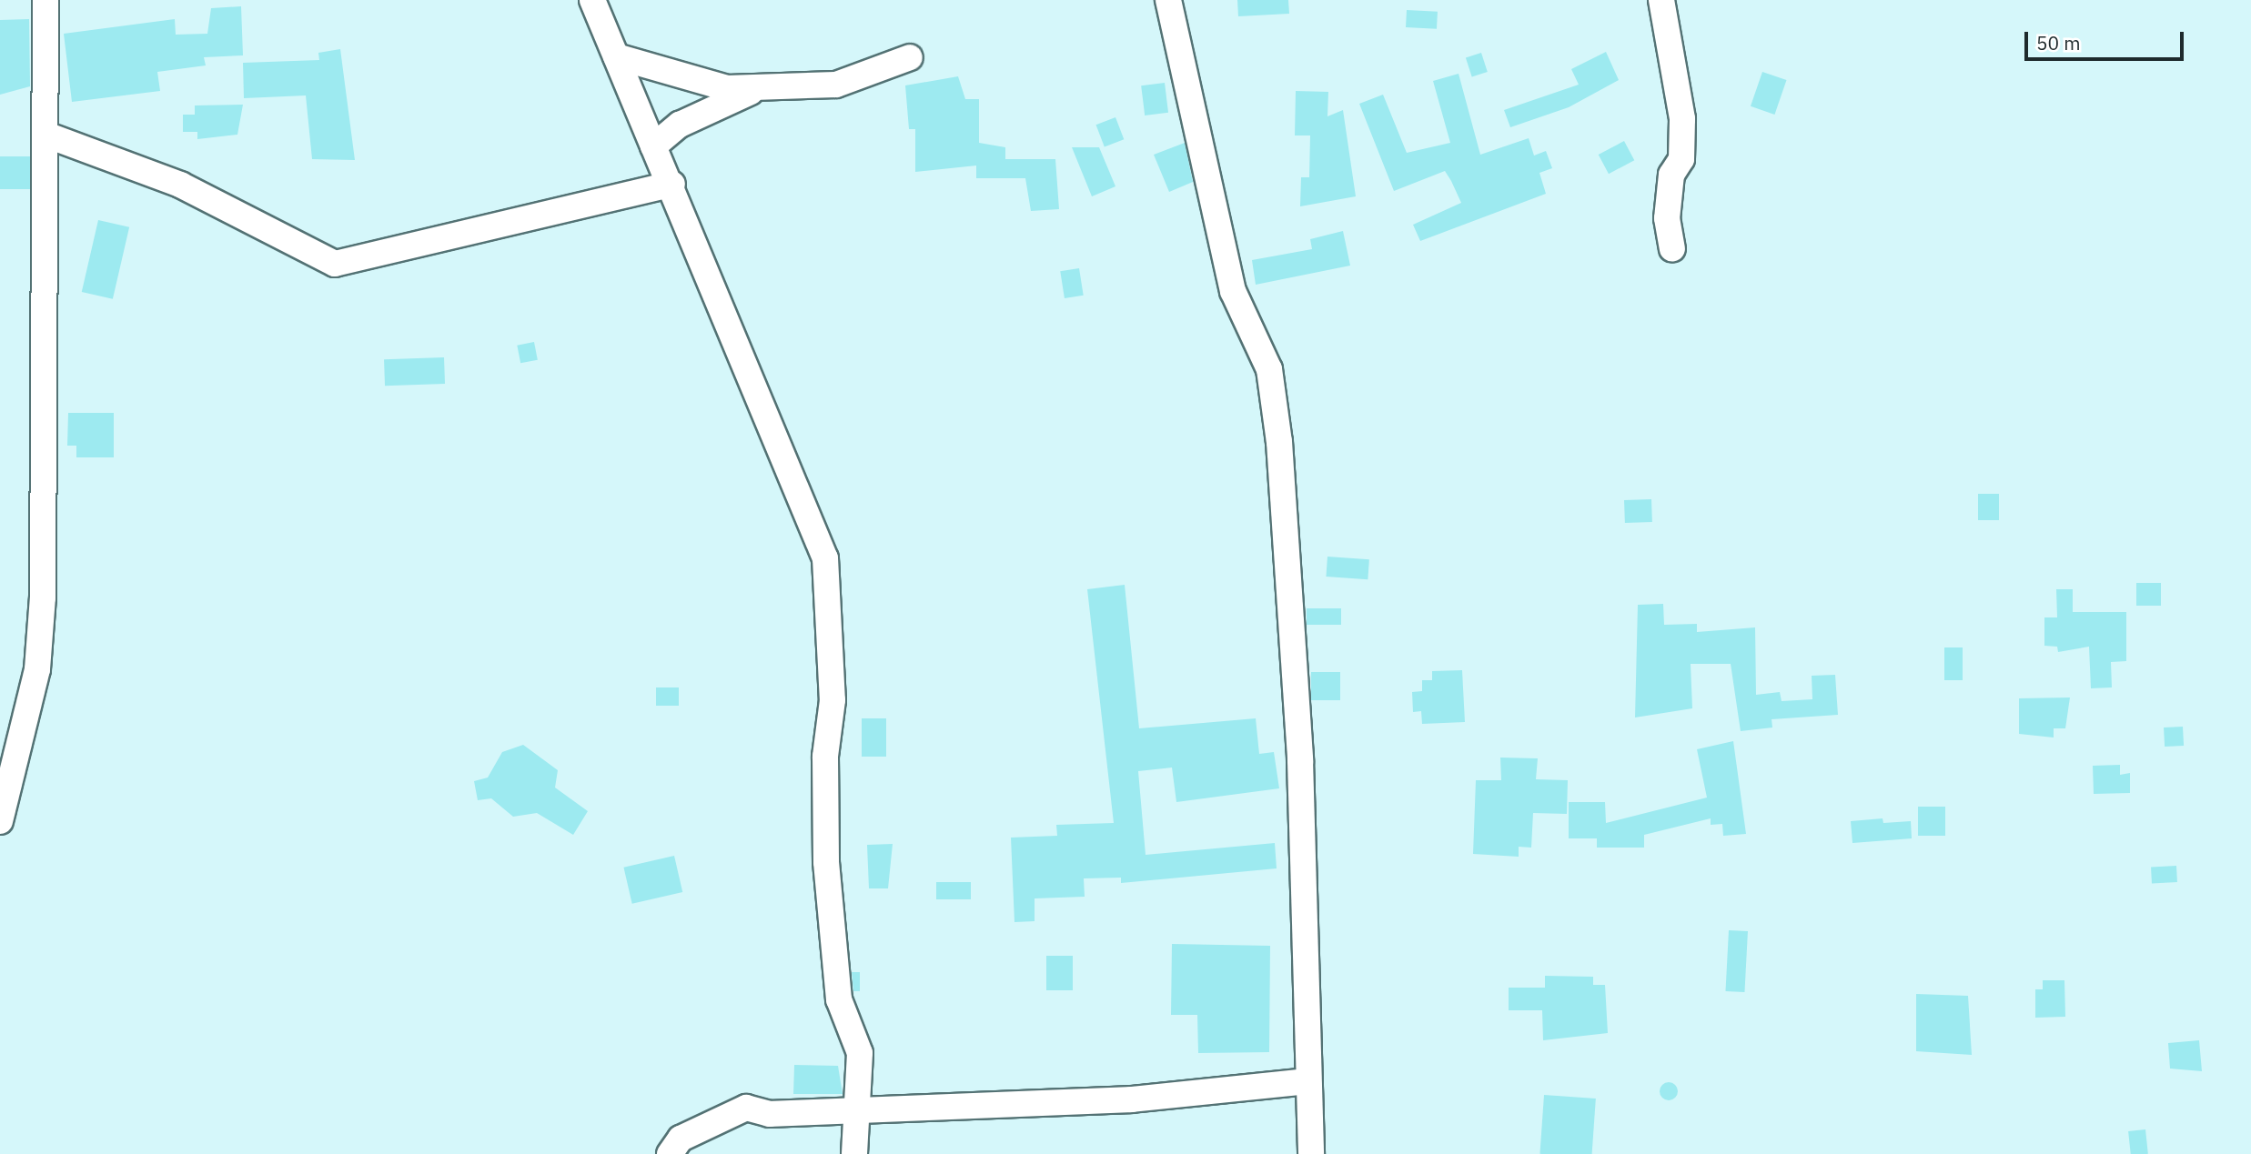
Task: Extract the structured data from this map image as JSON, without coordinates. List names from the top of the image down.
{
  "scale_bar": "50 m"
}
